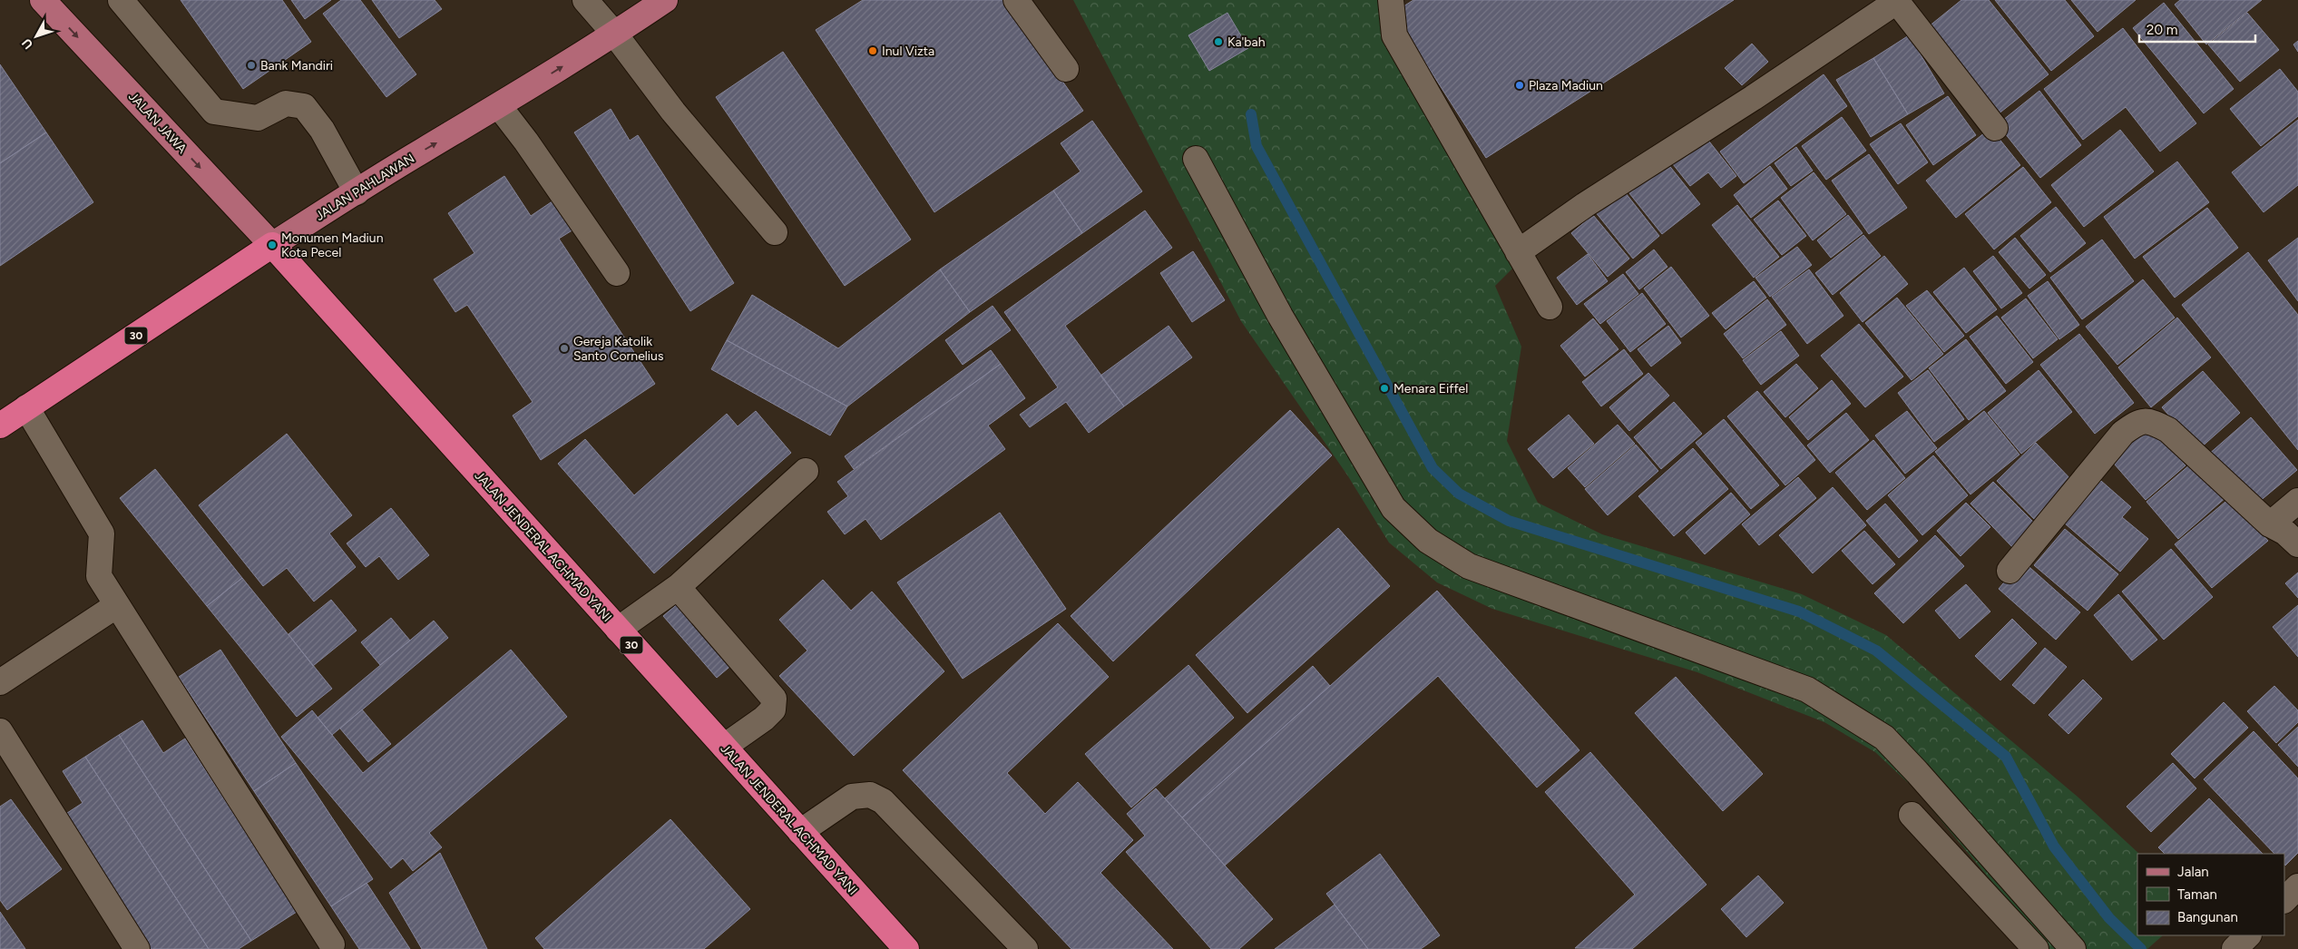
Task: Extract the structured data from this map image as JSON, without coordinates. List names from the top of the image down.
{
  "streets": {
    "highway": ["JALAN PAHLAWAN", "30", "JALAN JENDERAL ACHMAD YANI"],
    "main road": ["JALAN JAWA"]
  },
  "crossings": [
    ["JALAN JAWA", "JALAN PAHLAWAN"],
    ["JALAN JAWA", "JALAN JENDERAL ACHMAD YANI"],
    ["JALAN PAHLAWAN", "JALAN JENDERAL ACHMAD YANI"]
  ],
  "one_way": ["JALAN JAWA", "JALAN PAHLAWAN"],
  "places": [
    "Ka'bah",
    "Inul Vizta",
    "Bank Mandiri",
    "Plaza Madiun",
    "Monumen Madiun Kota Pecel",
    "Gereja Katolik Santo Cornelius",
    "Menara Eiffel"
  ],
  "legend": ["Jalan", "Taman", "Bangunan"],
  "scale_bar": "20 m",
  "north": "bottom left"
}
